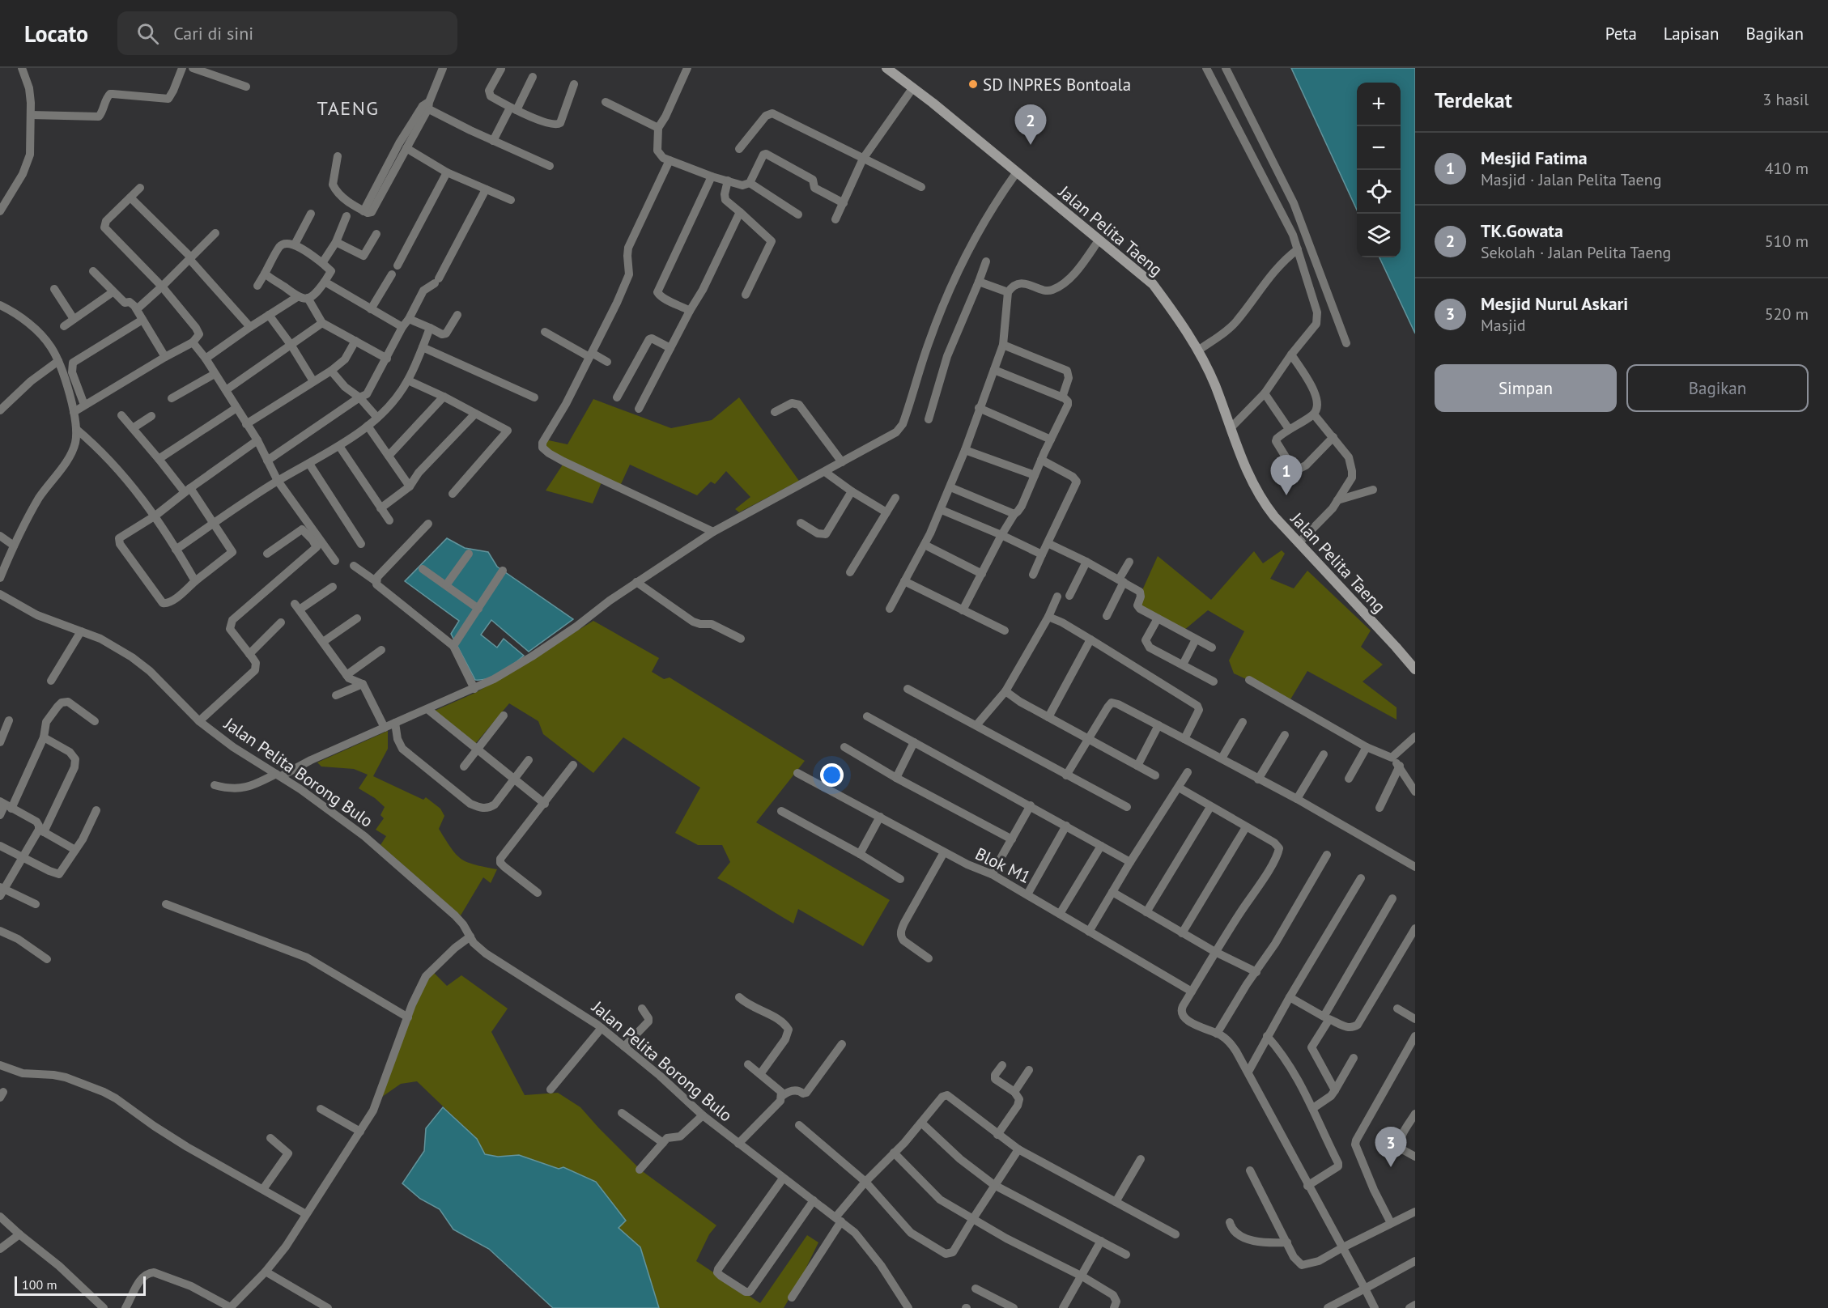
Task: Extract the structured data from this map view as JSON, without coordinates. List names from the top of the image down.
{
  "streets": {
    "street": ["Jalan Pelita Taeng", "Jalan Pelita Borong Bulo", "Blok M1"]
  },
  "districts": ["TAENG"],
  "places": ["SD INPRES Bontoala"],
  "scale_bar": "100 m",
  "page": {
    "header": "Locato",
    "search": "Cari di sini",
    "nav": ["Peta", "Lapisan", "Bagikan"],
    "heading": ["Terdekat", "3 hasil"],
    "map_buttons": ["+", "−"],
    "pins": ["2", "1", "3"],
    "list": [
      {
        "mark": "1",
        "name": "Mesjid Fatima",
        "note": "Masjid · Jalan Pelita Taeng",
        "value": "410 m"
      },
      {
        "mark": "2",
        "name": "TK.Gowata",
        "note": "Sekolah · Jalan Pelita Taeng",
        "value": "510 m"
      },
      {
        "mark": "3",
        "name": "Mesjid Nurul Askari",
        "note": "Masjid",
        "value": "520 m"
      }
    ],
    "buttons": ["Simpan", "Bagikan"],
    "scale": "100 m"
  }
}
